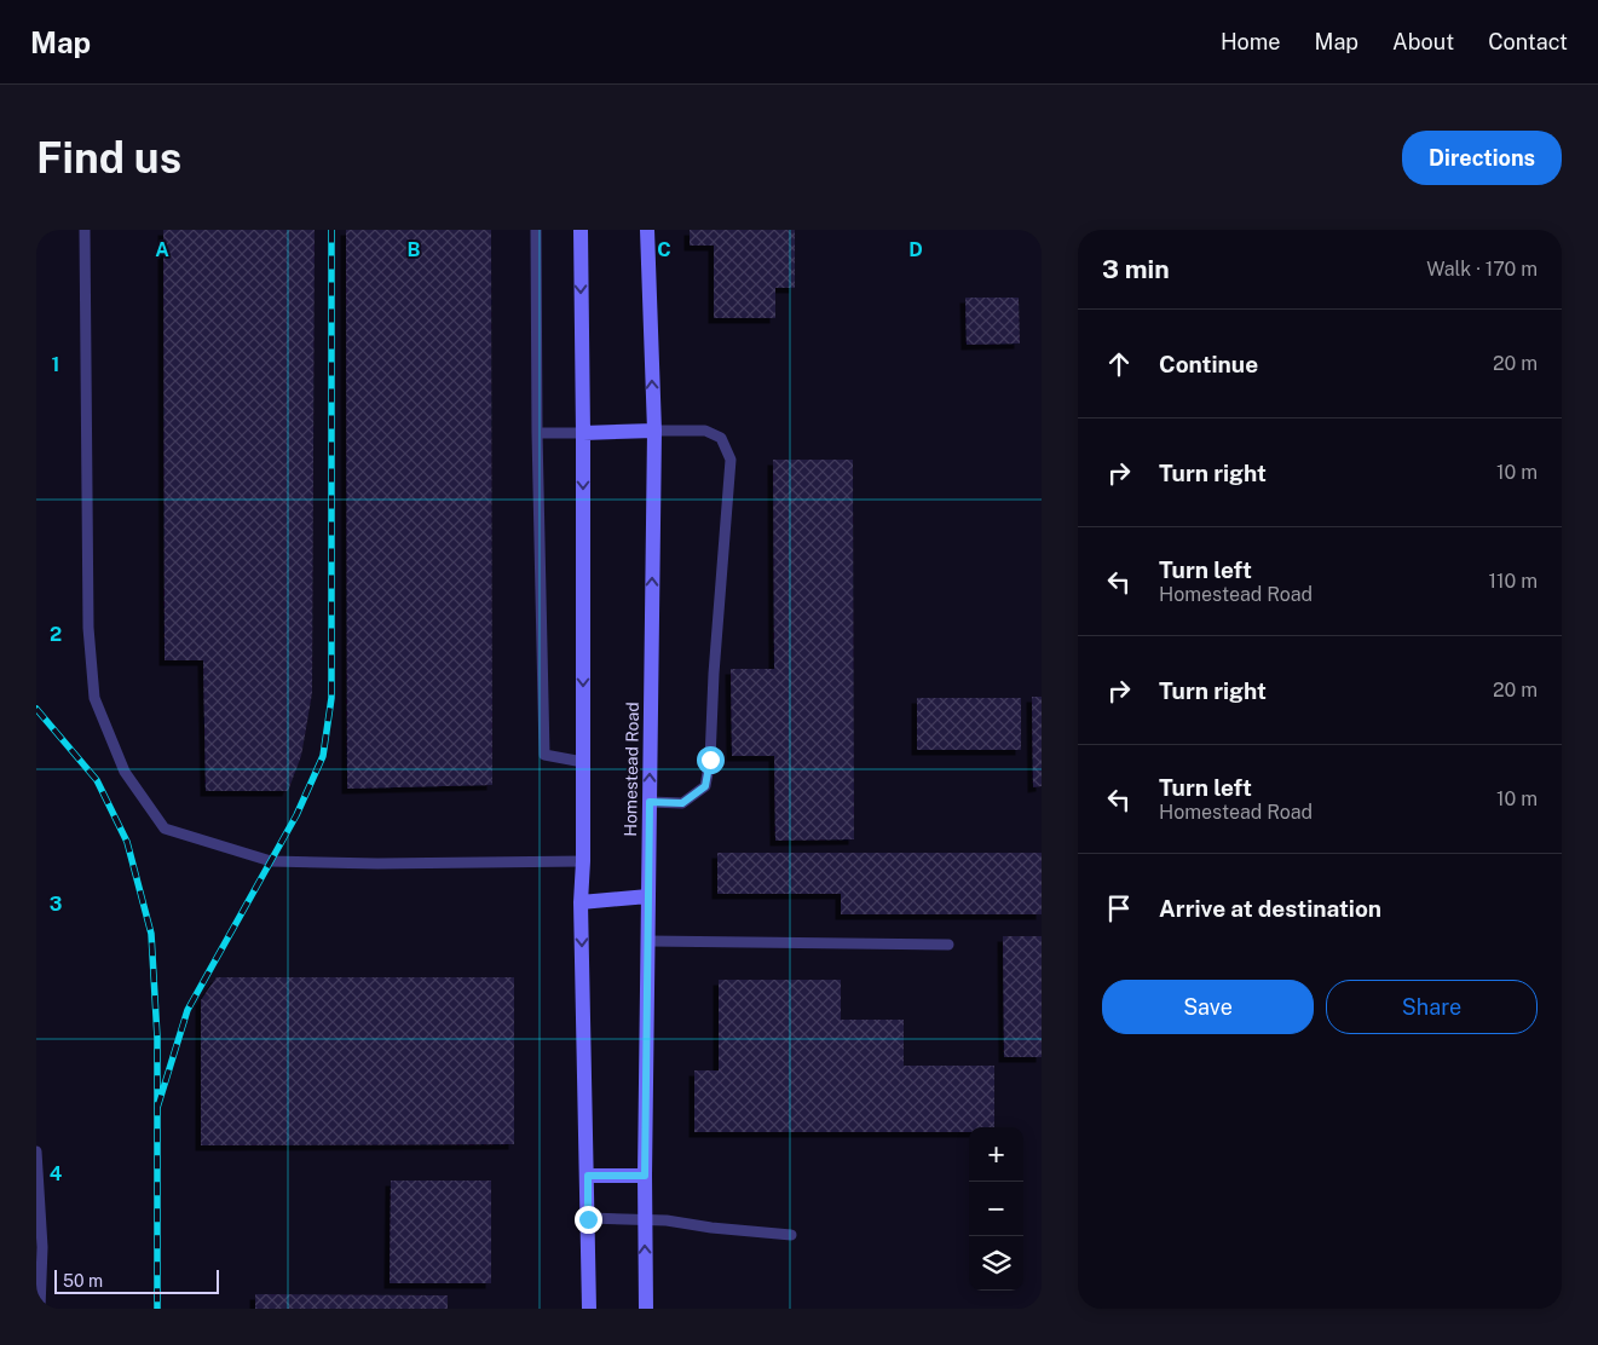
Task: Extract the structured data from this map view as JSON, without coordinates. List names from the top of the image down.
{
  "streets": {
    "main road": ["Homestead Road"]
  },
  "scale_bar": "50 m",
  "page": {
    "header": "Map",
    "nav": [
      "Home",
      "Map",
      "About",
      "Contact"
    ],
    "buttons": [
      "Directions",
      ["Save", "Share"]
    ],
    "title": "Find us",
    "heading": ["3 min", "Walk · 170 m"],
    "list": [
      ["Continue", "20 m"],
      ["Turn right", "10 m"],
      ["Turn left", "Homestead Road", "110 m"],
      ["Turn right", "20 m"],
      ["Turn left", "Homestead Road", "10 m"],
      "Arrive at destination"
    ],
    "map_buttons": ["+", "−"],
    "scale": "50 m"
  },
  "grid": {
    "columns": [
      "A",
      "B",
      "C",
      "D"
    ],
    "rows": [
      "1",
      "2",
      "3",
      "4"
    ]
  }
}
